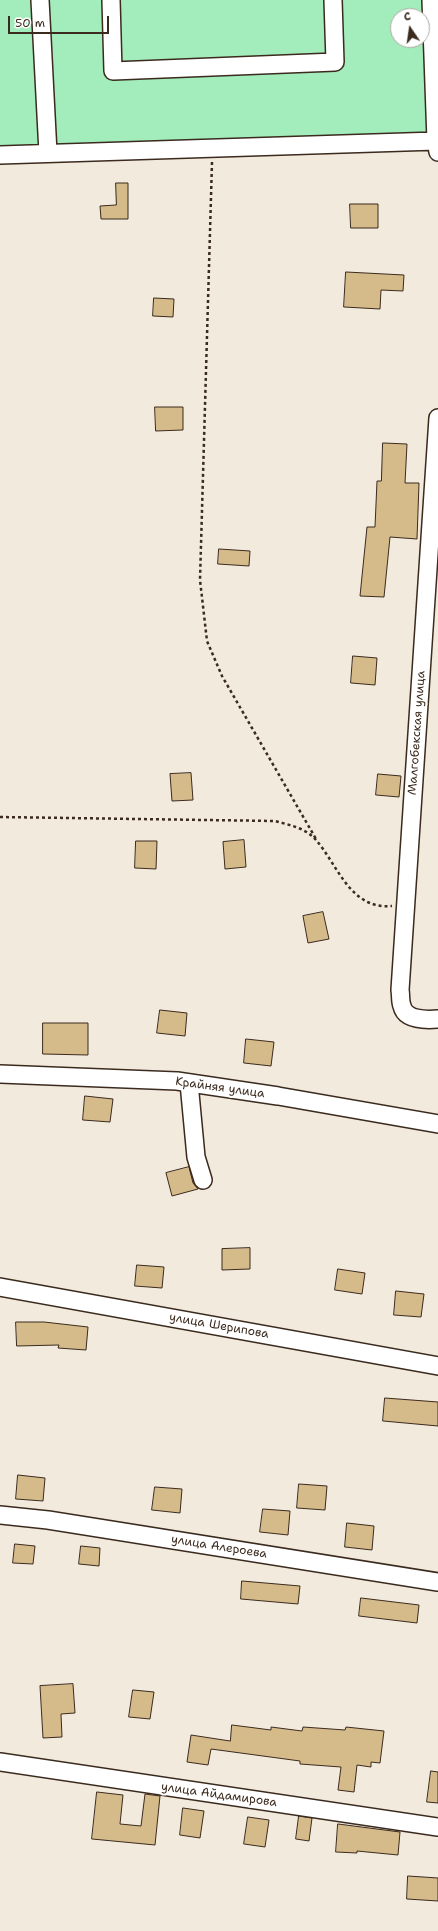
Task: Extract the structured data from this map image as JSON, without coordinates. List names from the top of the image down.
{
  "streets": {
    "street": [
      "Малгобекская улица",
      "Крайняя улица",
      "улица Шерипова",
      "улица Алероева",
      "улица Айдамирова"
    ]
  },
  "scale_bar": "50 m",
  "north": "top"
}
